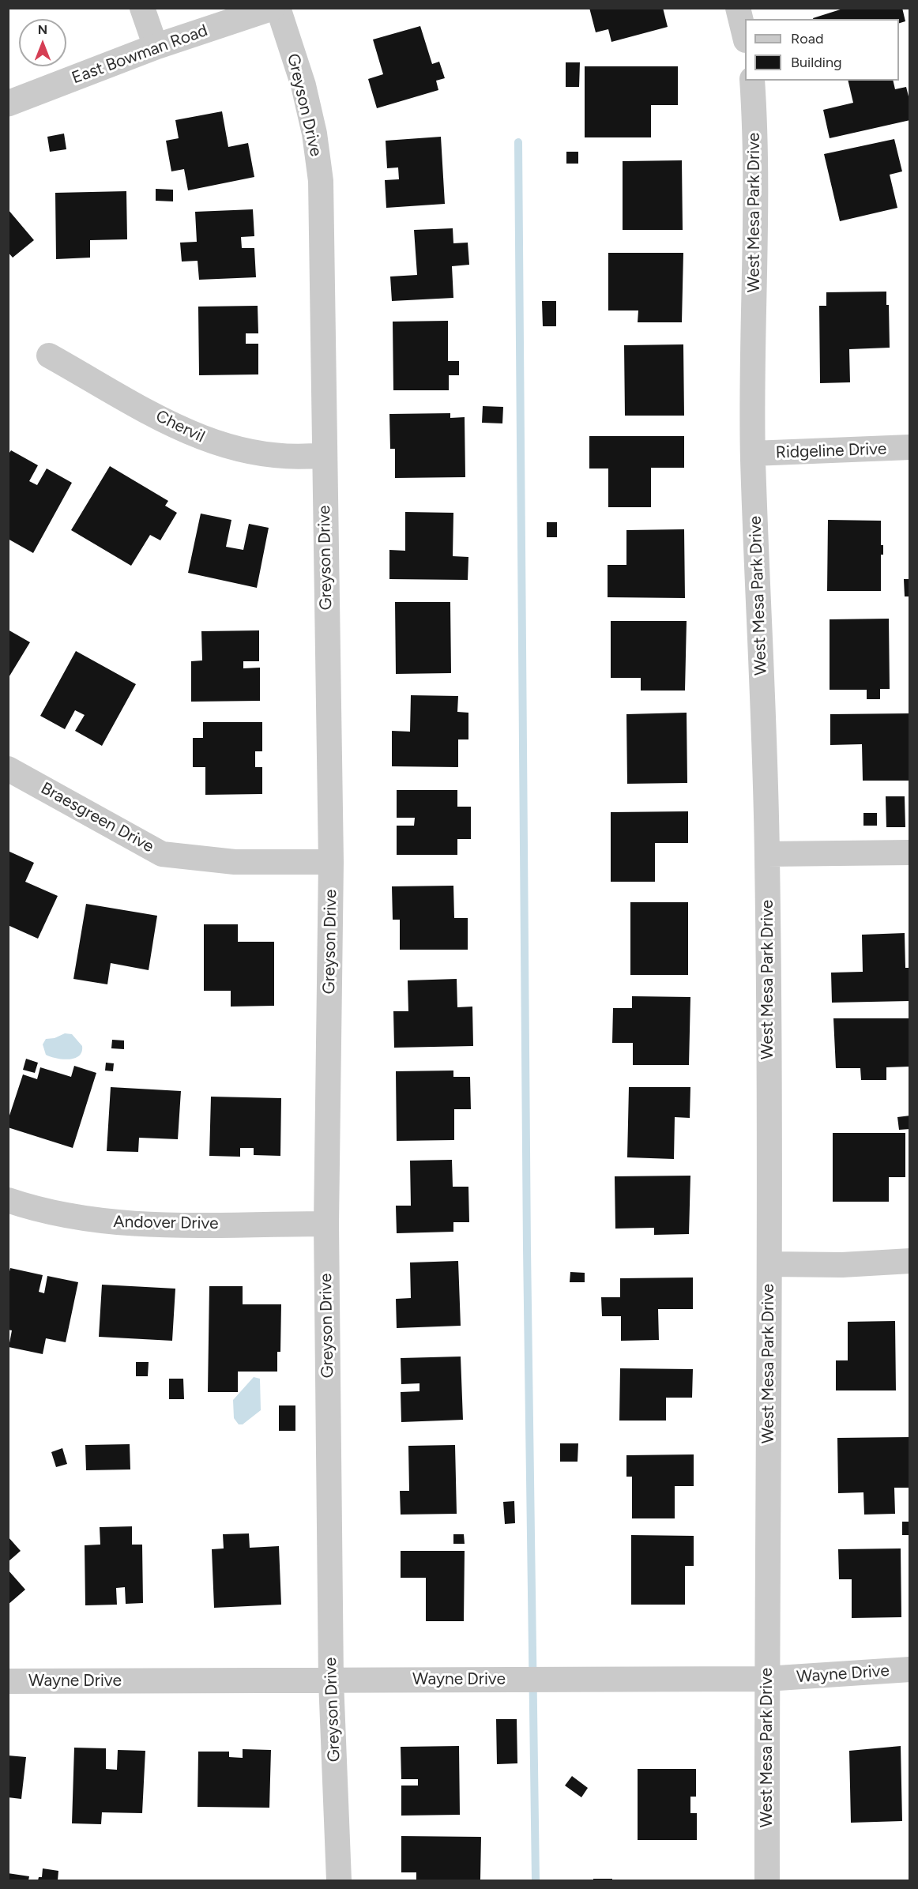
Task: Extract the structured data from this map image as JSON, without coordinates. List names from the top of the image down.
{
  "streets": {
    "street": [
      "East Bowman Road",
      "Greyson Drive",
      "West Mesa Park Drive",
      "Chervil",
      "Ridgeline Drive",
      "Braesgreen Drive",
      "Andover Drive",
      "Wayne Drive"
    ]
  },
  "crossings": [
    ["Greyson Drive", "Chervil"],
    ["Greyson Drive", "Braesgreen Drive"],
    ["Greyson Drive", "Andover Drive"],
    ["Greyson Drive", "Wayne Drive"],
    ["West Mesa Park Drive", "Ridgeline Drive"],
    ["West Mesa Park Drive", "Wayne Drive"]
  ],
  "legend": ["Road", "Building"],
  "north": "top"
}
